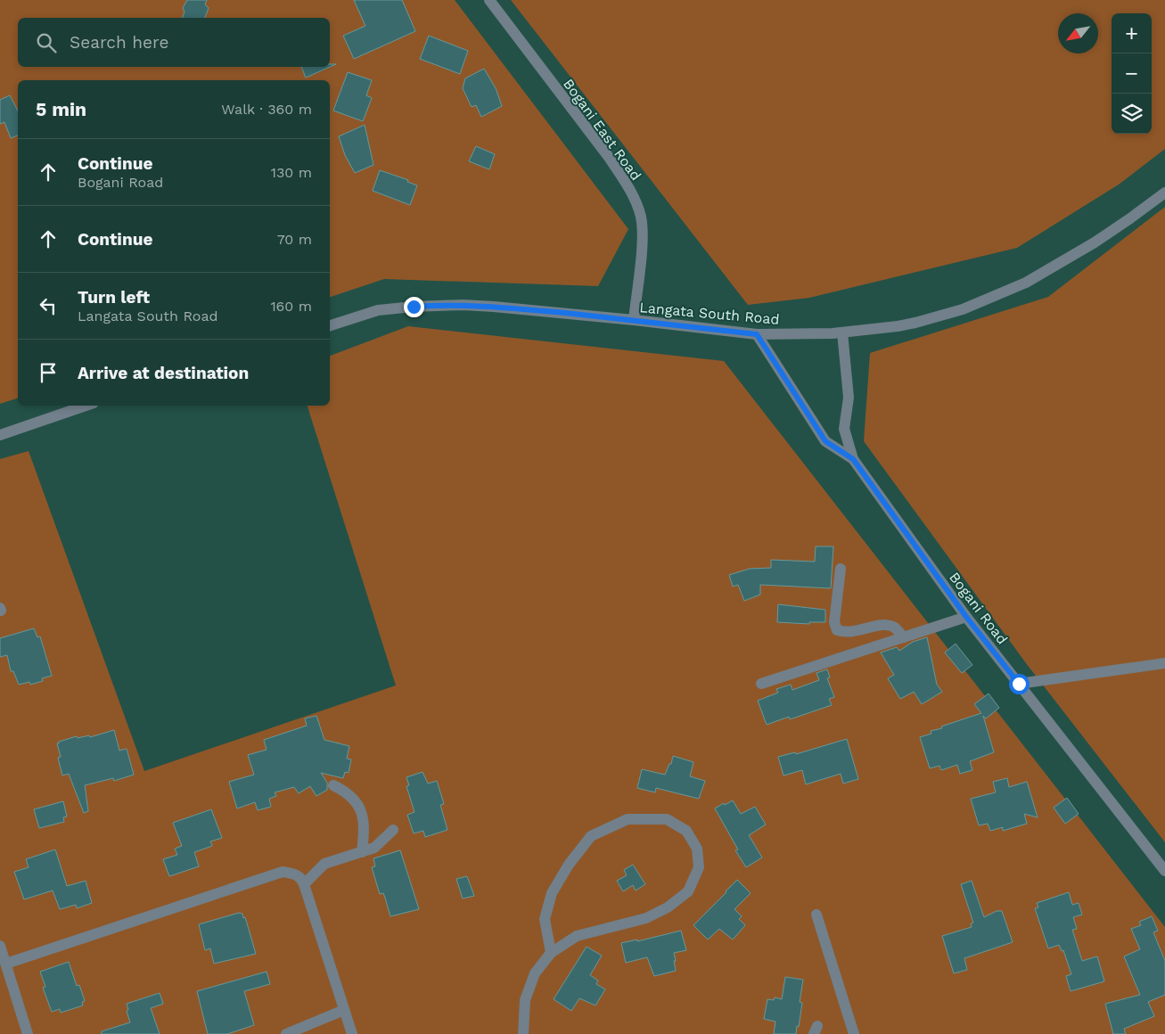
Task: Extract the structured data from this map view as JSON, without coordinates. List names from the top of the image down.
{
  "streets": {
    "street": ["Bogani East Road", "Langata South Road", "Bogani Road"]
  },
  "crossings": [
    ["Bogani East Road", "Langata South Road"],
    ["Langata South Road", "Bogani Road"]
  ],
  "north": "bottom left",
  "page": {
    "map_buttons": ["+", "−"],
    "search": "Search here",
    "heading": ["5 min", "Walk · 360 m"],
    "list": [
      ["Continue", "Bogani Road", "130 m"],
      ["Continue", "70 m"],
      ["Turn left", "Langata South Road", "160 m"],
      "Arrive at destination"
    ]
  }
}
